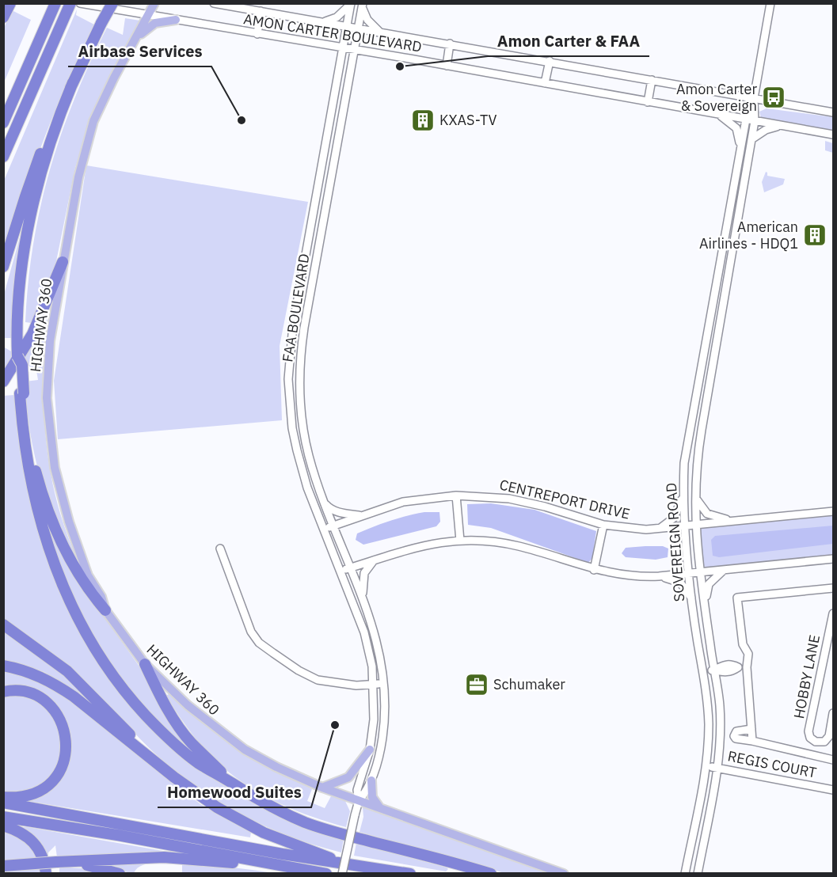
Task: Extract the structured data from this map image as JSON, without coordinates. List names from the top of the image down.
{
  "streets": {
    "main road": ["HIGHWAY 360"],
    "street": [
      "AMON CARTER BOULEVARD",
      "FAA BOULEVARD",
      "CENTREPORT DRIVE",
      "SOVEREIGN ROAD",
      "HOBBY LANE",
      "REGIS COURT"
    ]
  },
  "crossings": [
    ["AMON CARTER BOULEVARD", "FAA BOULEVARD"],
    ["AMON CARTER BOULEVARD", "HIGHWAY 360"],
    ["AMON CARTER BOULEVARD", "SOVEREIGN ROAD"],
    ["FAA BOULEVARD", "HIGHWAY 360"],
    ["FAA BOULEVARD", "CENTREPORT DRIVE"],
    ["CENTREPORT DRIVE", "SOVEREIGN ROAD"],
    ["SOVEREIGN ROAD", "REGIS COURT"]
  ],
  "places": {
    "other": ["Amon Carter & FAA", "Airbase Services", "Homewood Suites"],
    "bus stop": ["Amon Carter & Sovereign"],
    "building": ["KXAS-TV", "American Airlines - HDQ1"],
    "office": ["Schumaker"]
  }
}
